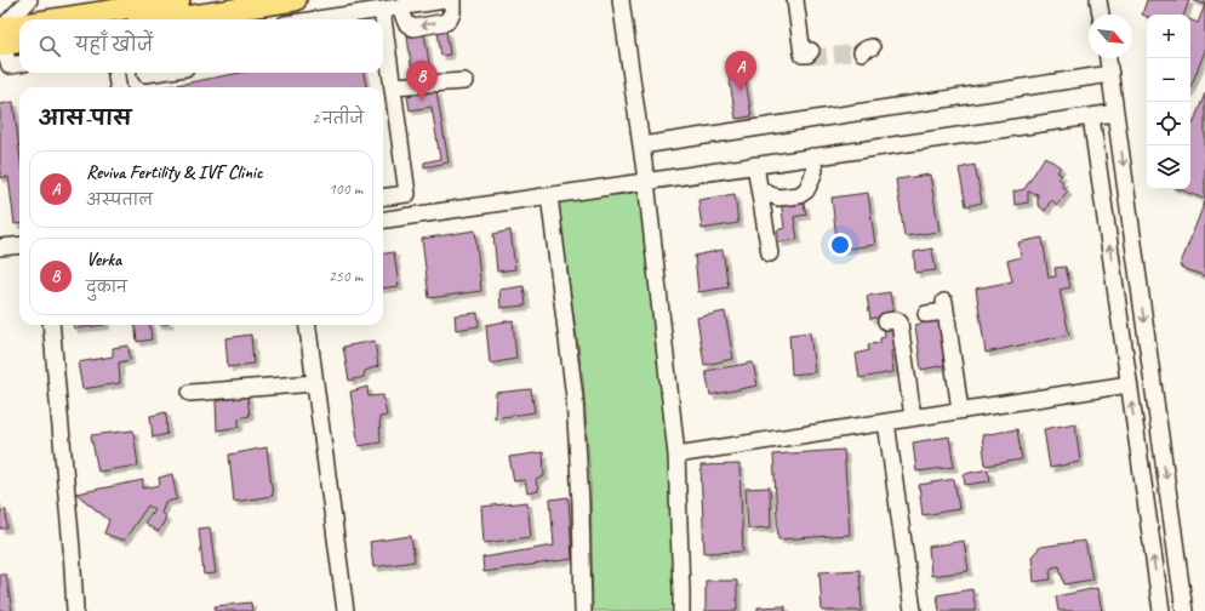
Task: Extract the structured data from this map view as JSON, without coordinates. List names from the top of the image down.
{
  "north": "bottom right",
  "page": {
    "map_buttons": ["+", "−"],
    "search": "यहाँ खोजें",
    "pins": ["A", "B"],
    "heading": ["आस-पास", "2 नतीजे"],
    "list": [
      {
        "mark": "A",
        "name": "Reviva Fertility & IVF Clinic",
        "note": "अस्पताल",
        "value": "100 m"
      },
      {
        "mark": "B",
        "name": "Verka",
        "note": "दुकान",
        "value": "250 m"
      }
    ]
  }
}
